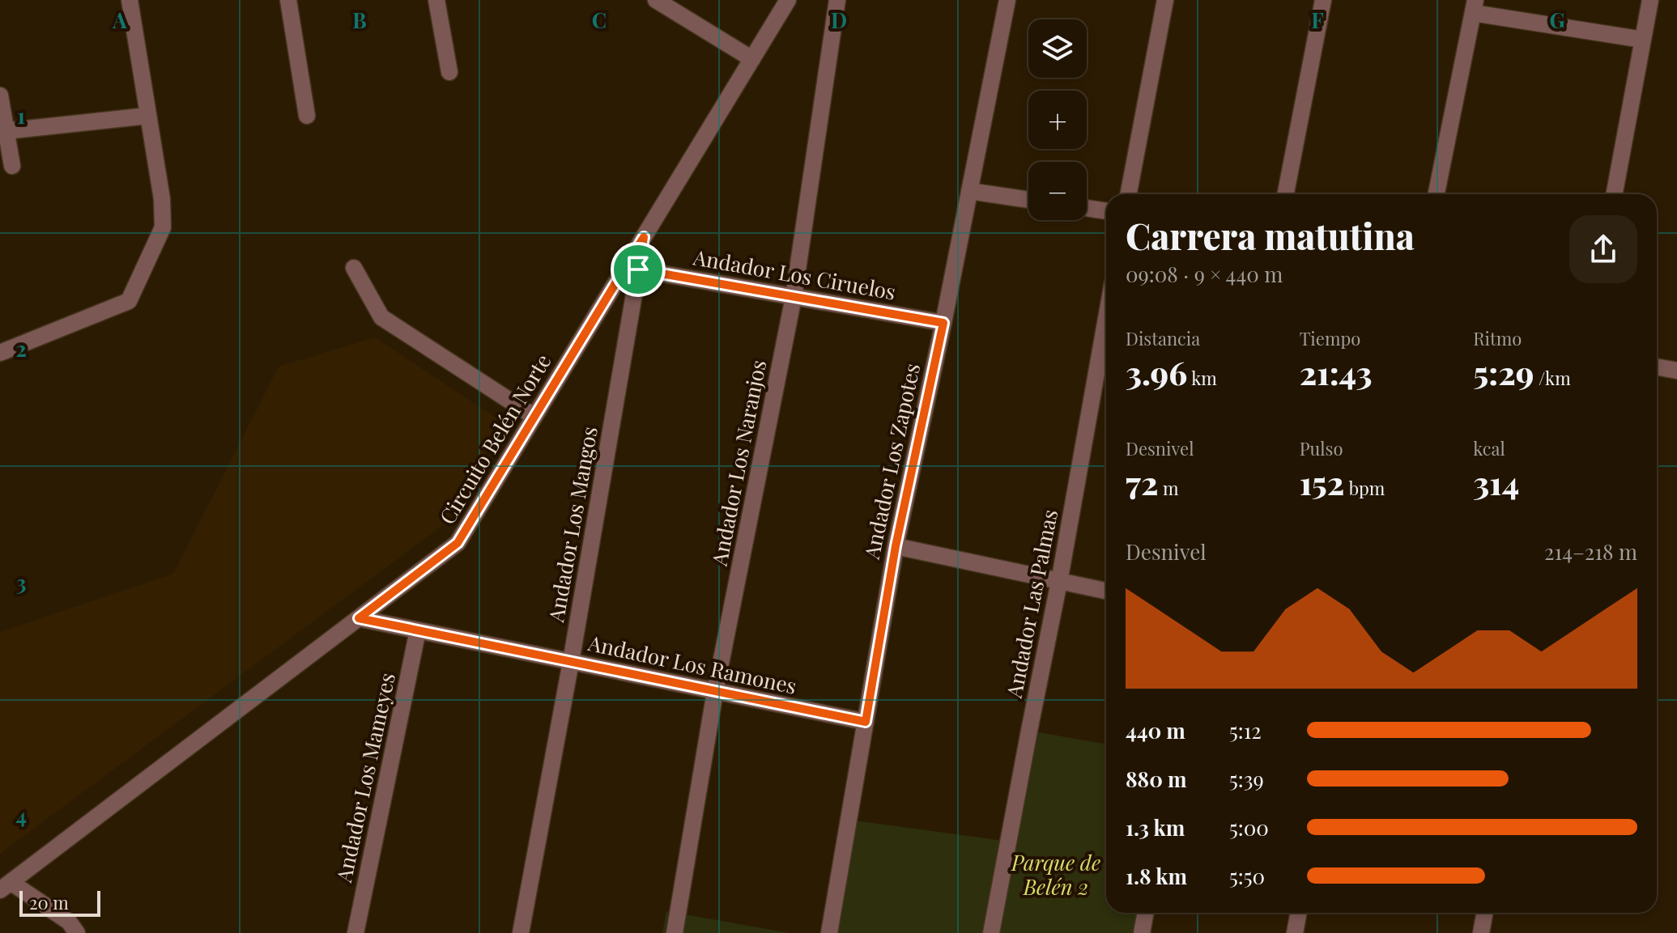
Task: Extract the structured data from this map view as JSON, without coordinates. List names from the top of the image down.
{
  "streets": {
    "street": [
      "Andador Los Ciruelos",
      "Circuito Belén Norte",
      "Andador Los Zapotes",
      "Andador Los Naranjos",
      "Andador Los Mangos",
      "Andador Las Palmas",
      "Andador Los Ramones",
      "Andador Los Mameyes"
    ]
  },
  "crossings": [
    ["Andador Los Ciruelos", "Andador Los Zapotes"],
    ["Andador Los Ciruelos", "Andador Los Naranjos"],
    ["Andador Los Ciruelos", "Andador Los Mangos"],
    ["Circuito Belén Norte", "Andador Los Mangos"],
    ["Circuito Belén Norte", "Andador Los Ramones"],
    ["Andador Los Zapotes", "Andador Los Ramones"],
    ["Andador Los Naranjos", "Andador Los Ramones"],
    ["Andador Los Mangos", "Andador Los Ramones"],
    ["Andador Los Ramones", "Andador Los Mameyes"]
  ],
  "parks": ["Parque de Belén 2"],
  "scale_bar": "20 m",
  "page": {
    "map_buttons": ["+", "−"],
    "heading": ["Carrera matutina", "09:08 · 9 × 440 m"],
    "stats": [
      ["Distancia", "3.96 km"],
      ["Tiempo", "21:43"],
      ["Ritmo", "5:29 /km"],
      ["Desnivel", "72 m"],
      ["Pulso", "152 bpm"],
      ["kcal", "314"]
    ],
    "chart": ["Desnivel", "214–218 m"],
    "list": [
      {
        "name": "440 m",
        "note": "5:12"
      },
      {
        "name": "880 m",
        "note": "5:39"
      },
      {
        "name": "1.3 km",
        "note": "5:00"
      },
      {
        "name": "1.8 km",
        "note": "5:50"
      }
    ],
    "scale": "20 m"
  },
  "grid": {
    "columns": [
      "A",
      "B",
      "C",
      "D",
      "F",
      "G"
    ],
    "rows": [
      "1",
      "2",
      "3",
      "4"
    ]
  }
}
